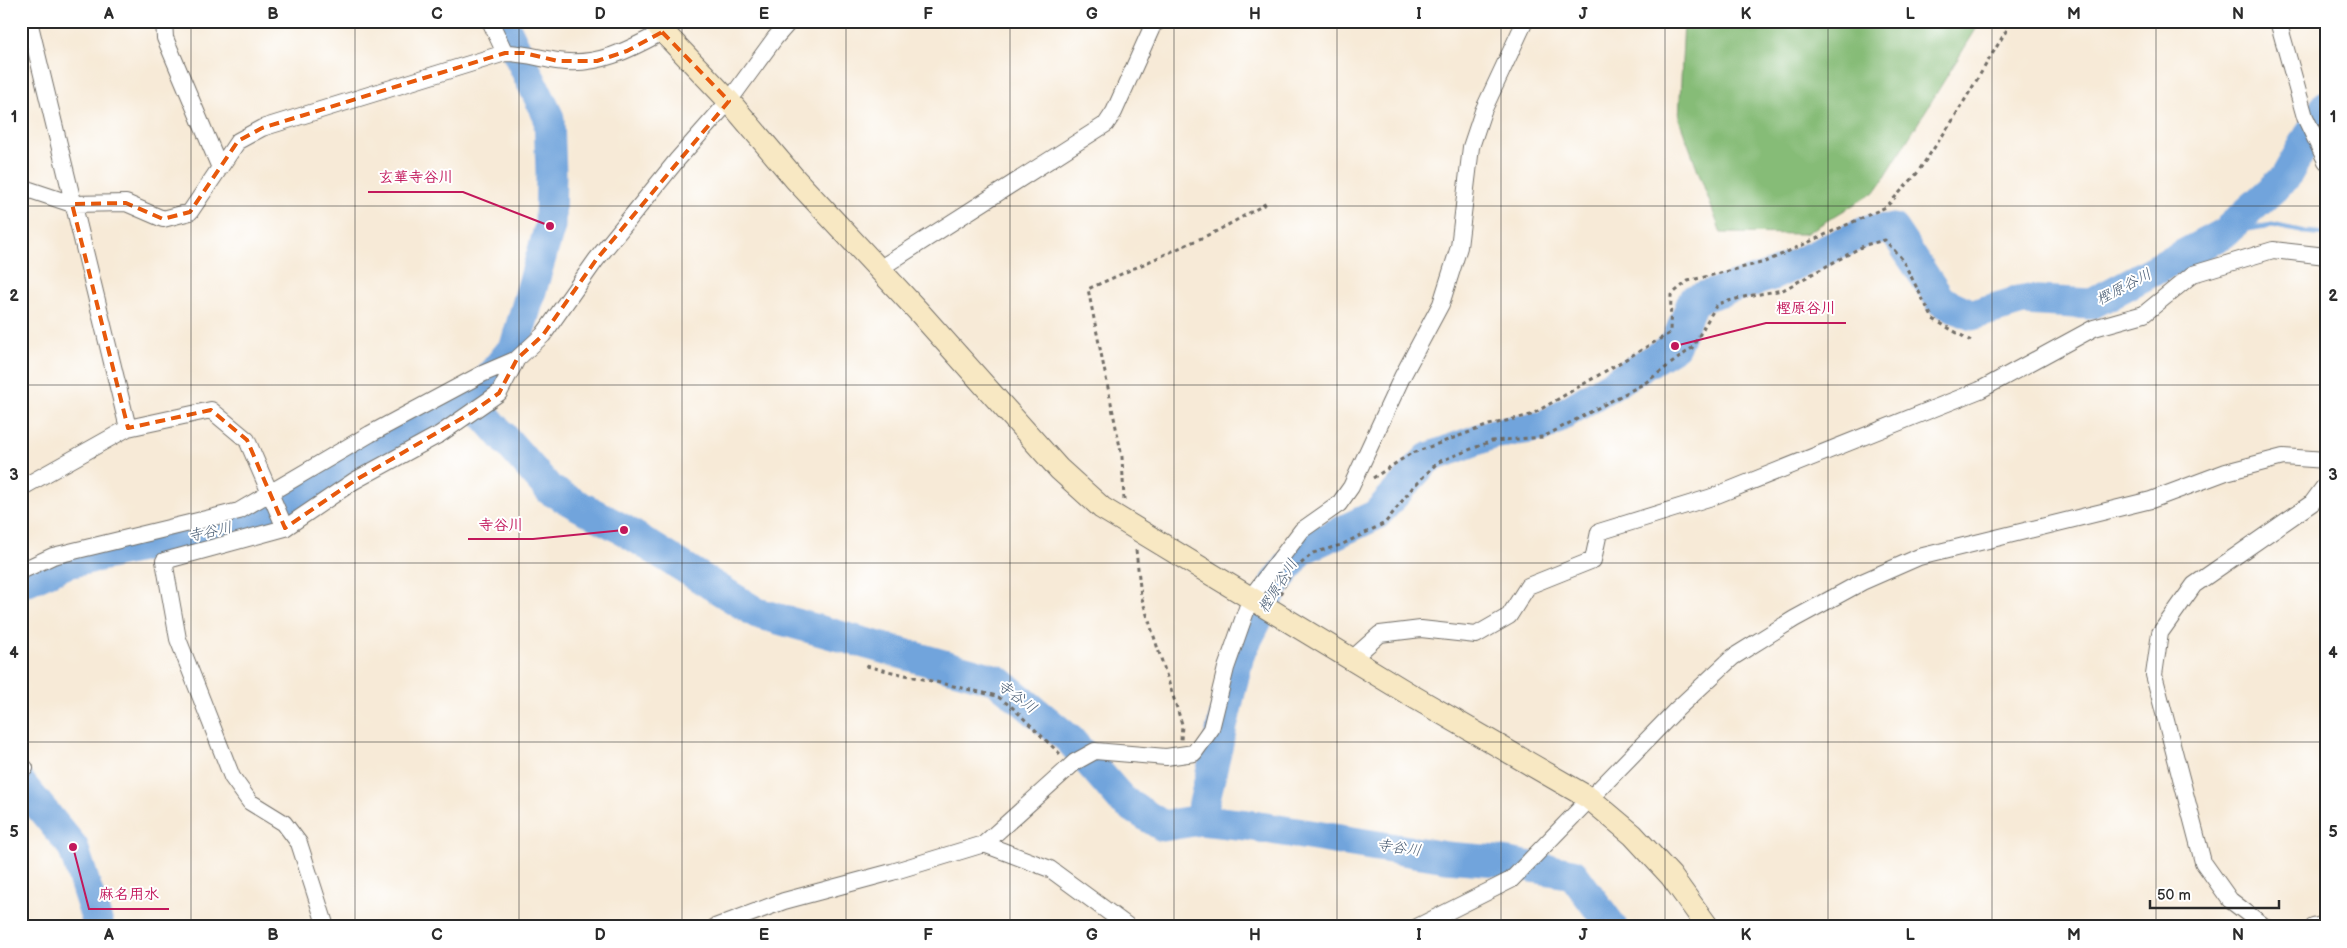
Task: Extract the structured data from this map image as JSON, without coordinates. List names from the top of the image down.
{
  "water": ["樫原谷川", "寺谷川"],
  "places": [
    "玄華寺谷川",
    "樫原谷川",
    "寺谷川",
    "麻名用水"
  ],
  "scale_bar": "50 m",
  "grid": {
    "columns": [
      "A",
      "B",
      "C",
      "D",
      "E",
      "F",
      "G",
      "H",
      "I",
      "J",
      "K",
      "L",
      "M",
      "N"
    ],
    "rows": [
      "1",
      "2",
      "3",
      "4",
      "5"
    ]
  }
}
